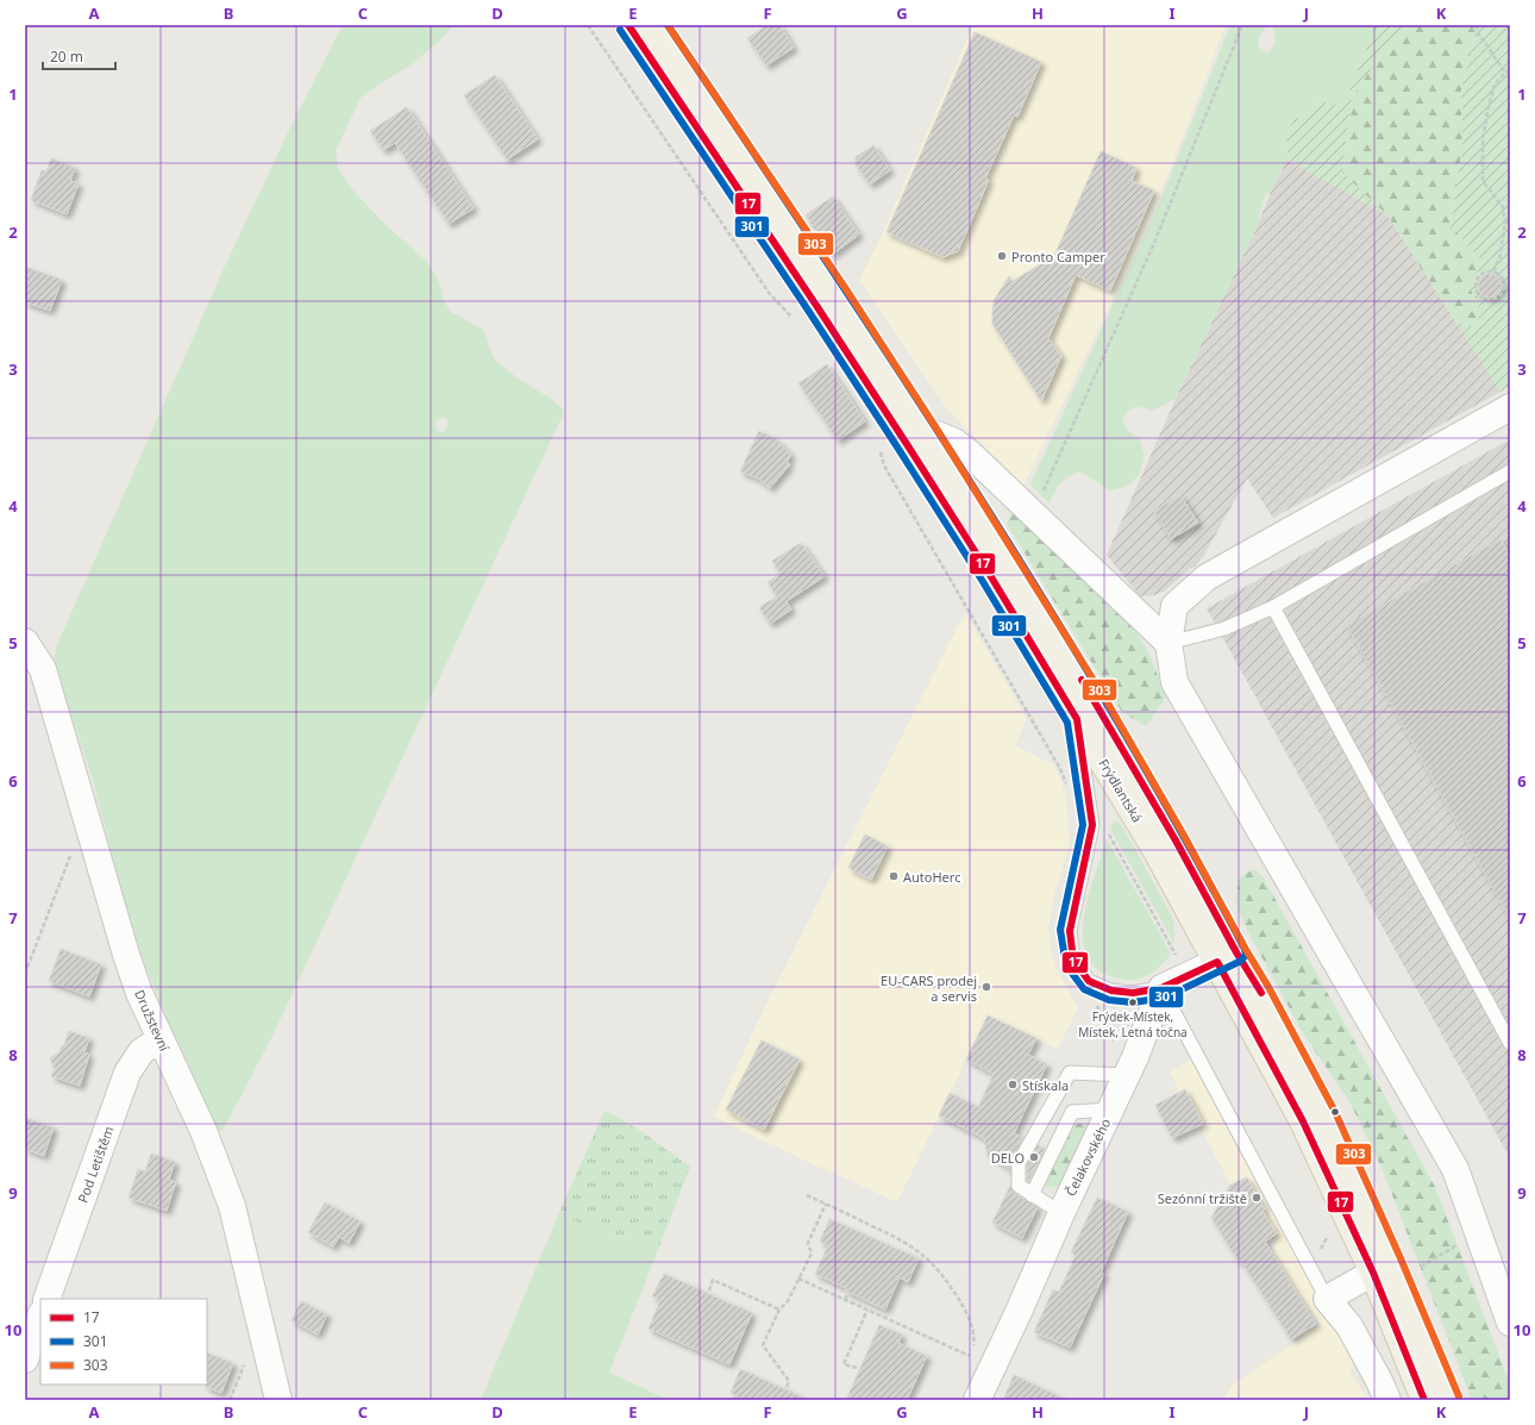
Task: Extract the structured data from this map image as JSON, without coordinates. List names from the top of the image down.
{
  "streets": {
    "main road": ["Frýdlantská"],
    "street": ["Družstevní", "Čelakovského", "Pod Letištěm"]
  },
  "crossings": [
    ["Družstevní", "Pod Letištěm"]
  ],
  "places": [
    "Pronto Camper",
    "AutoHerc",
    "EU-CARS prodej a servis",
    "Frýdek-Místek, Místek, Letná točna",
    "Stískala",
    "DELO",
    "Sezónní tržiště"
  ],
  "lines": ["transit line 17", "transit line 301", "transit line 303"],
  "legend": ["17", "301", "303"],
  "scale_bar": "20 m",
  "grid": {
    "columns": [
      "A",
      "B",
      "C",
      "D",
      "E",
      "F",
      "G",
      "H",
      "I",
      "J",
      "K"
    ],
    "rows": [
      "1",
      "2",
      "3",
      "4",
      "5",
      "6",
      "7",
      "8",
      "9",
      "10"
    ]
  }
}
